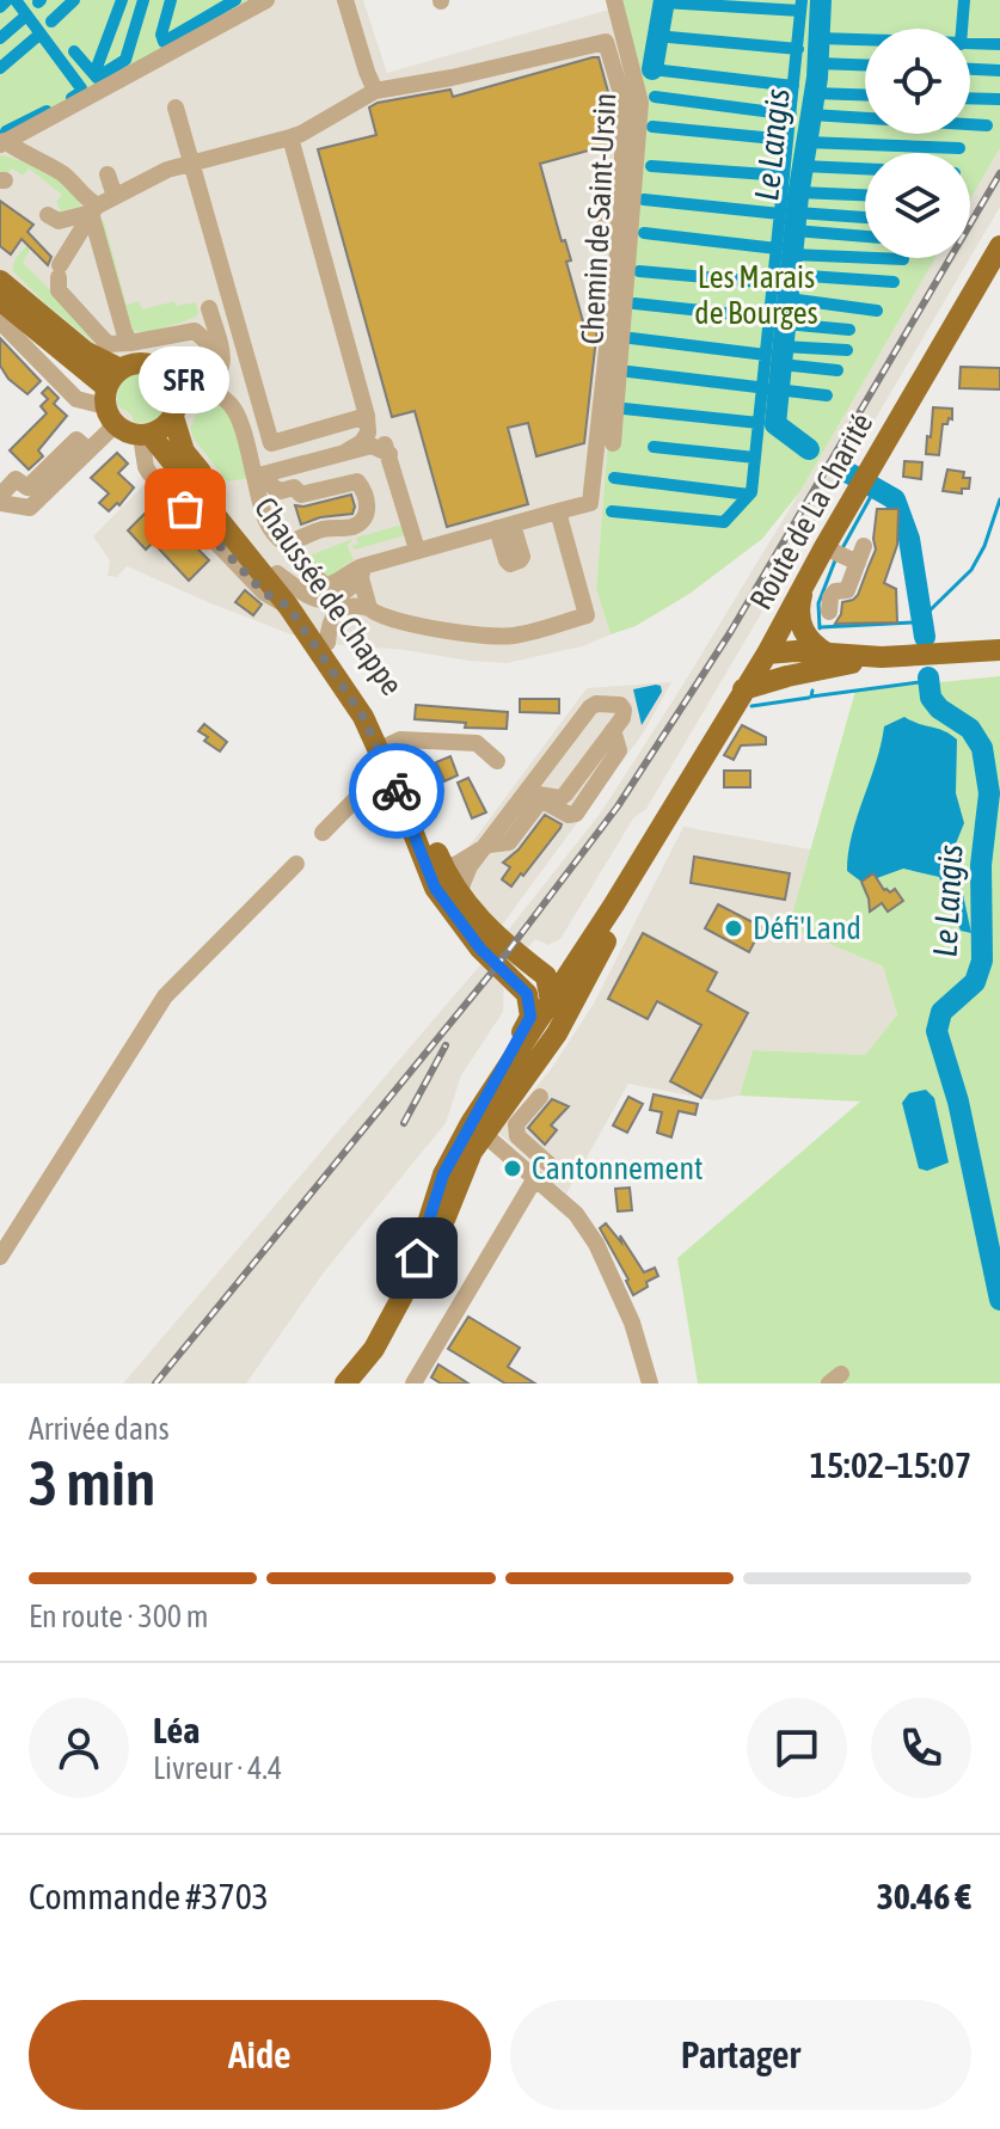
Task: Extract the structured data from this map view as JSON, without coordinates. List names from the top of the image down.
{
  "streets": {
    "main road": ["Route de La Charité", "Chaussée de Chappe"],
    "street": ["Chemin de Saint-Ursin"]
  },
  "crossings": [
    ["Route de La Charité", "Chaussée de Chappe"]
  ],
  "water": ["Le Langis"],
  "parks": ["Les Marais de Bourges"],
  "places": ["SFR", "Défi'Land", "Cantonnement"],
  "page": {
    "bubble": "SFR",
    "heading": ["3 min", "Arrivée dans", "15:02–15:07"],
    "panel": [
      "Léa",
      "Livreur · 4.4",
      "Commande #3703",
      "30.46 €"
    ],
    "bar": "En route · 300 m",
    "buttons": ["Aide", "Partager"]
  }
}
